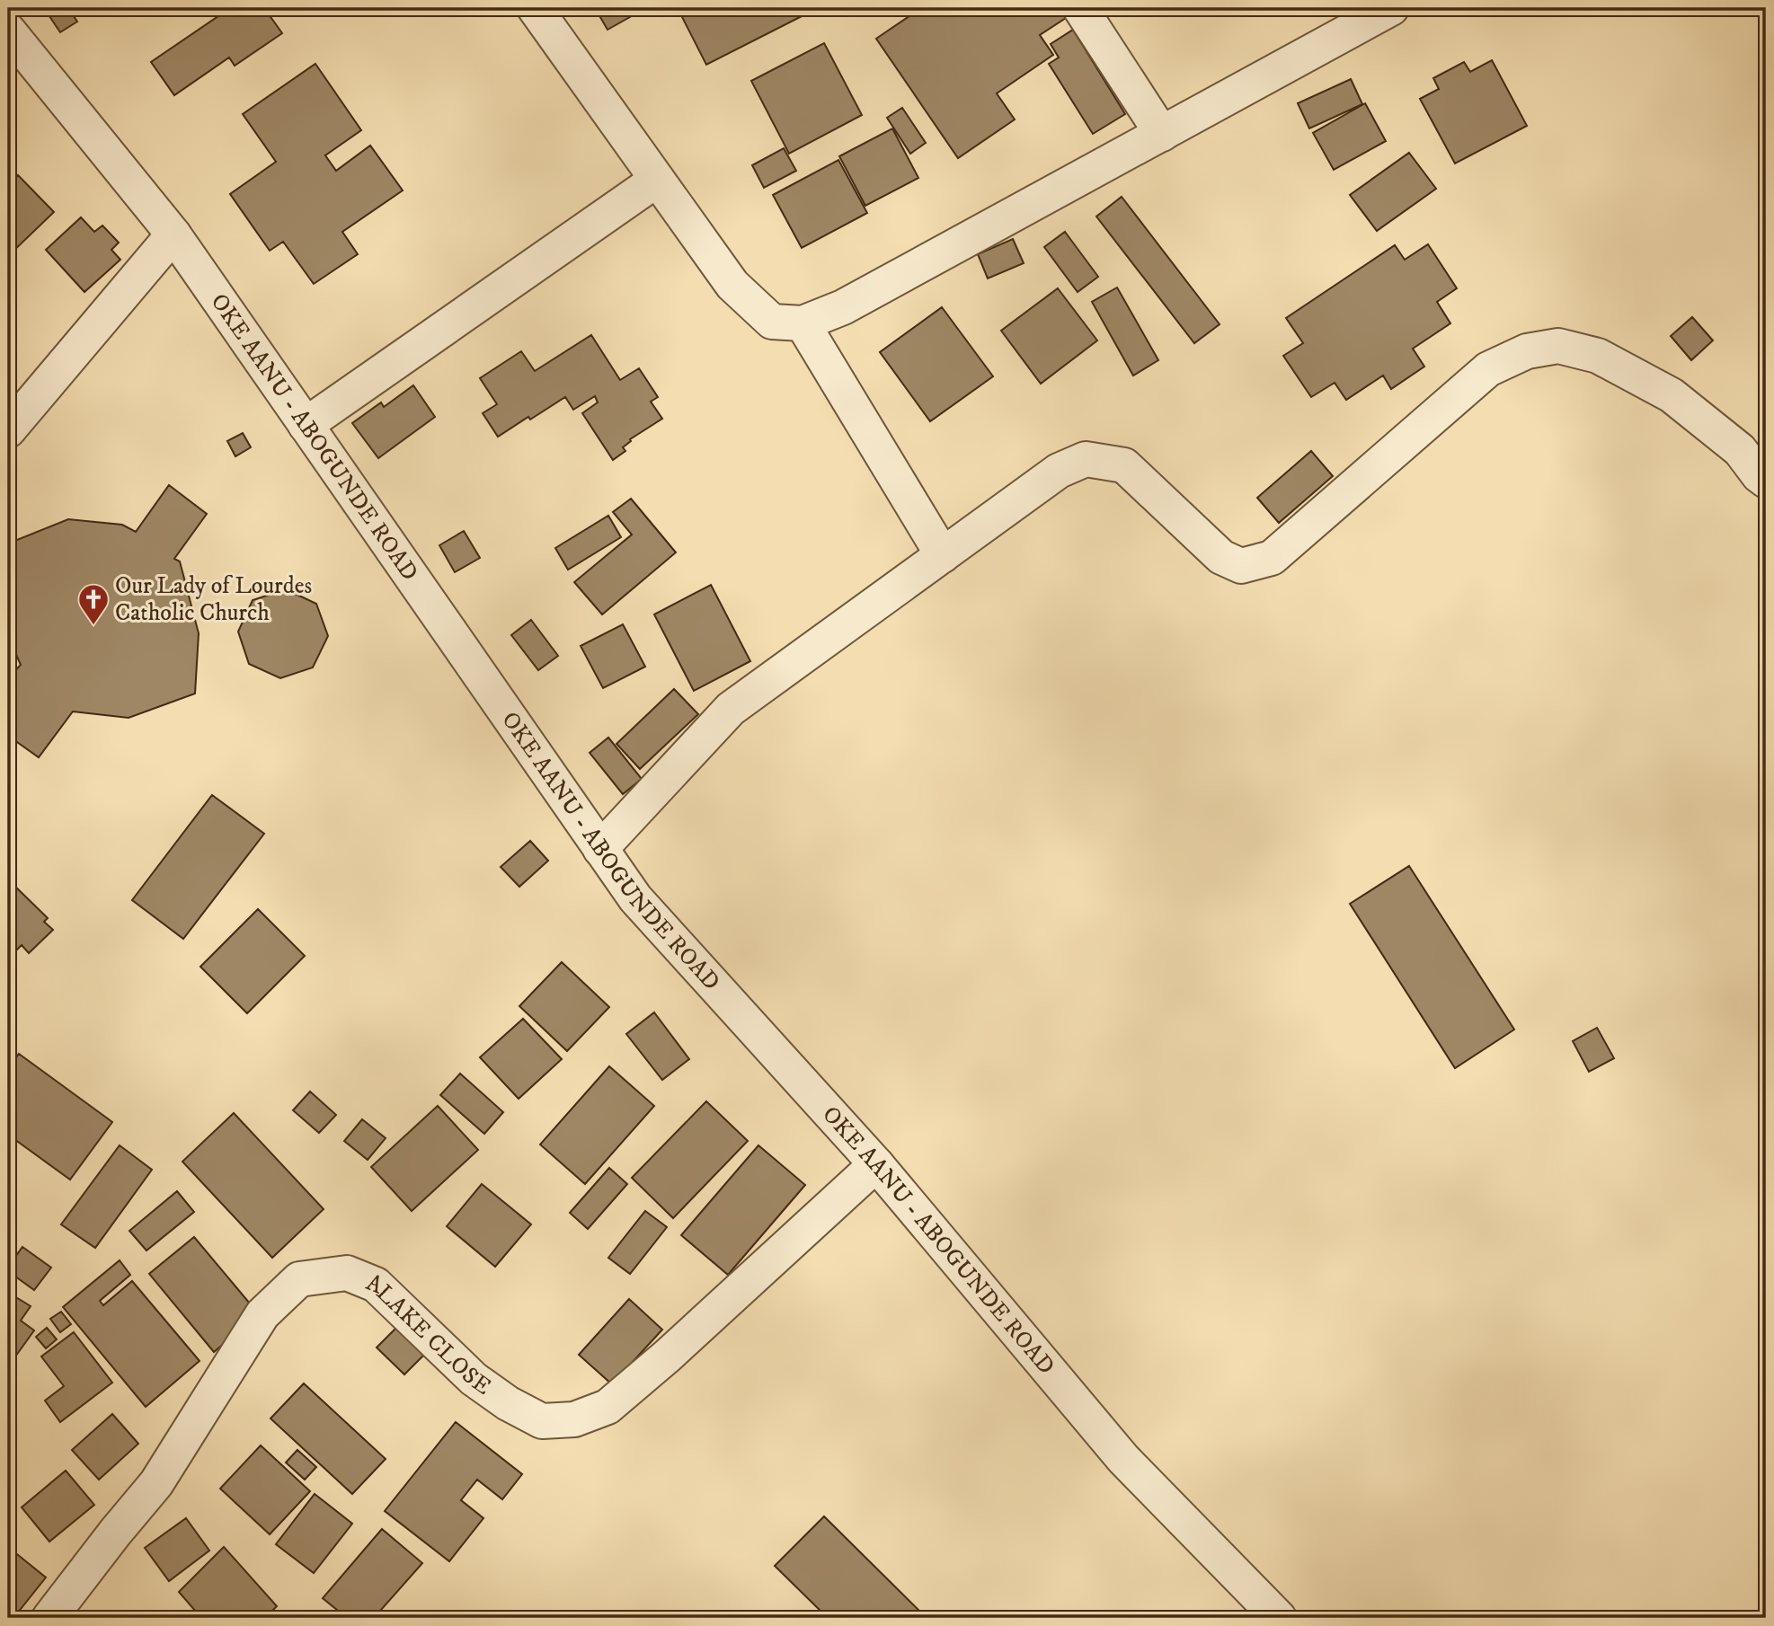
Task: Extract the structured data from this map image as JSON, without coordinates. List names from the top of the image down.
{
  "streets": {
    "street": ["OKE AANU - ABOGUNDE ROAD", "ALAKE CLOSE"]
  },
  "crossings": [
    ["OKE AANU - ABOGUNDE ROAD", "ALAKE CLOSE"]
  ],
  "places": {
    "church": ["Our Lady of Lourdes Catholic Church"]
  }
}
